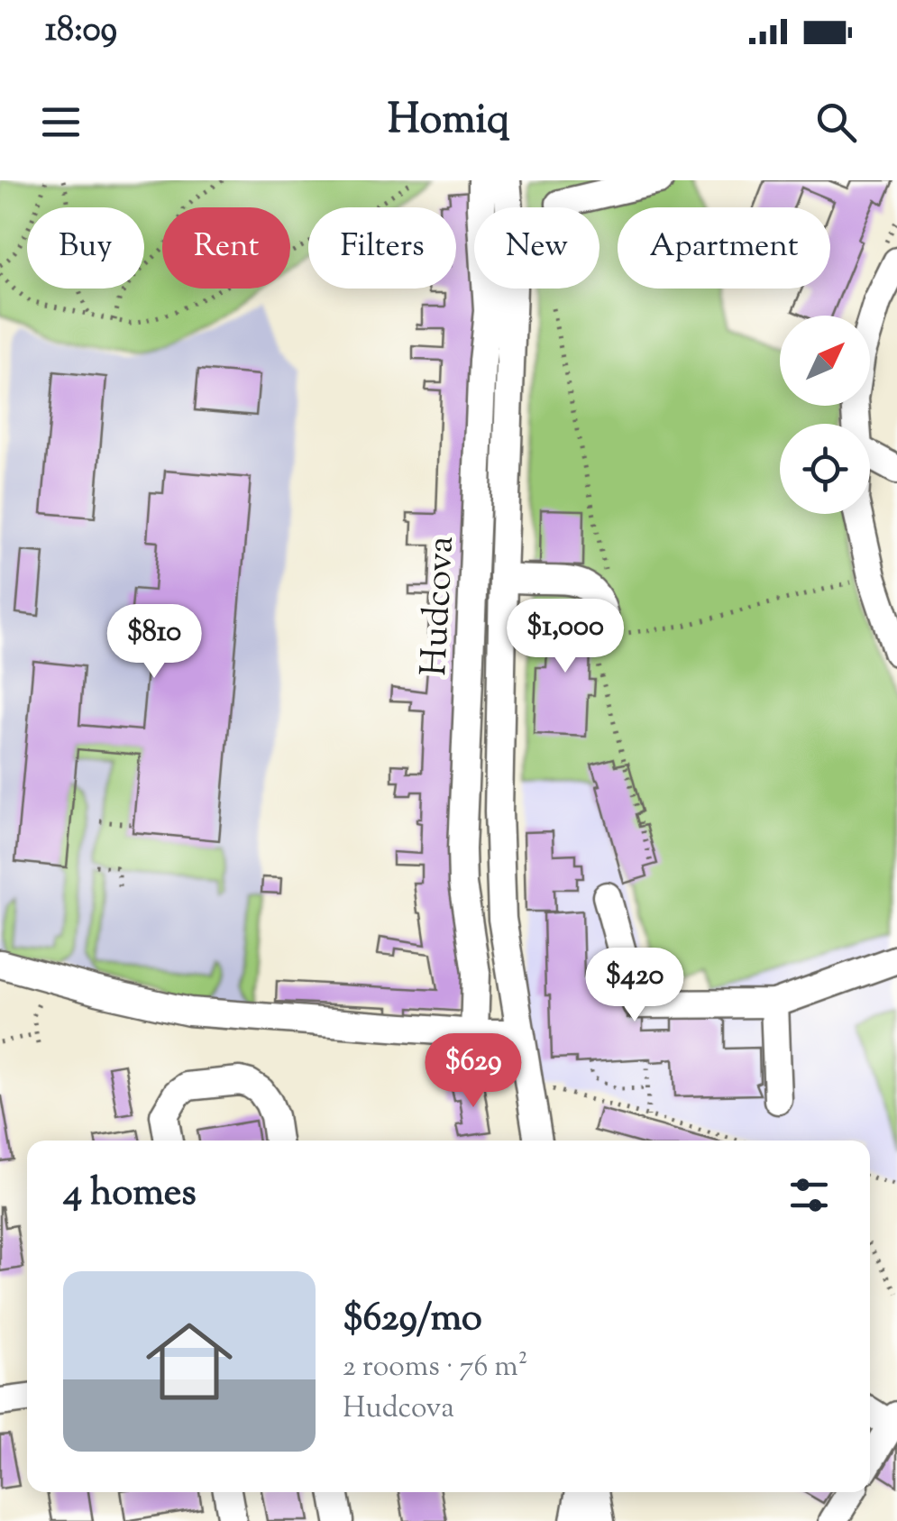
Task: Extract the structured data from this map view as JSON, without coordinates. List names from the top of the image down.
{
  "streets": {
    "street": ["Hudcova"]
  },
  "north": "top right",
  "page": {
    "status": "18:09",
    "header": "Homiq",
    "chip": [
      "Buy",
      "Rent",
      "Filters",
      "New",
      "Apartment"
    ],
    "price": [
      "$1,000",
      "$810",
      "$420",
      "$629"
    ],
    "heading": "4 homes",
    "list": [
      {
        "name": "$629/mo",
        "note": "2 rooms · 76 m² · Hudcova"
      }
    ]
  }
}
